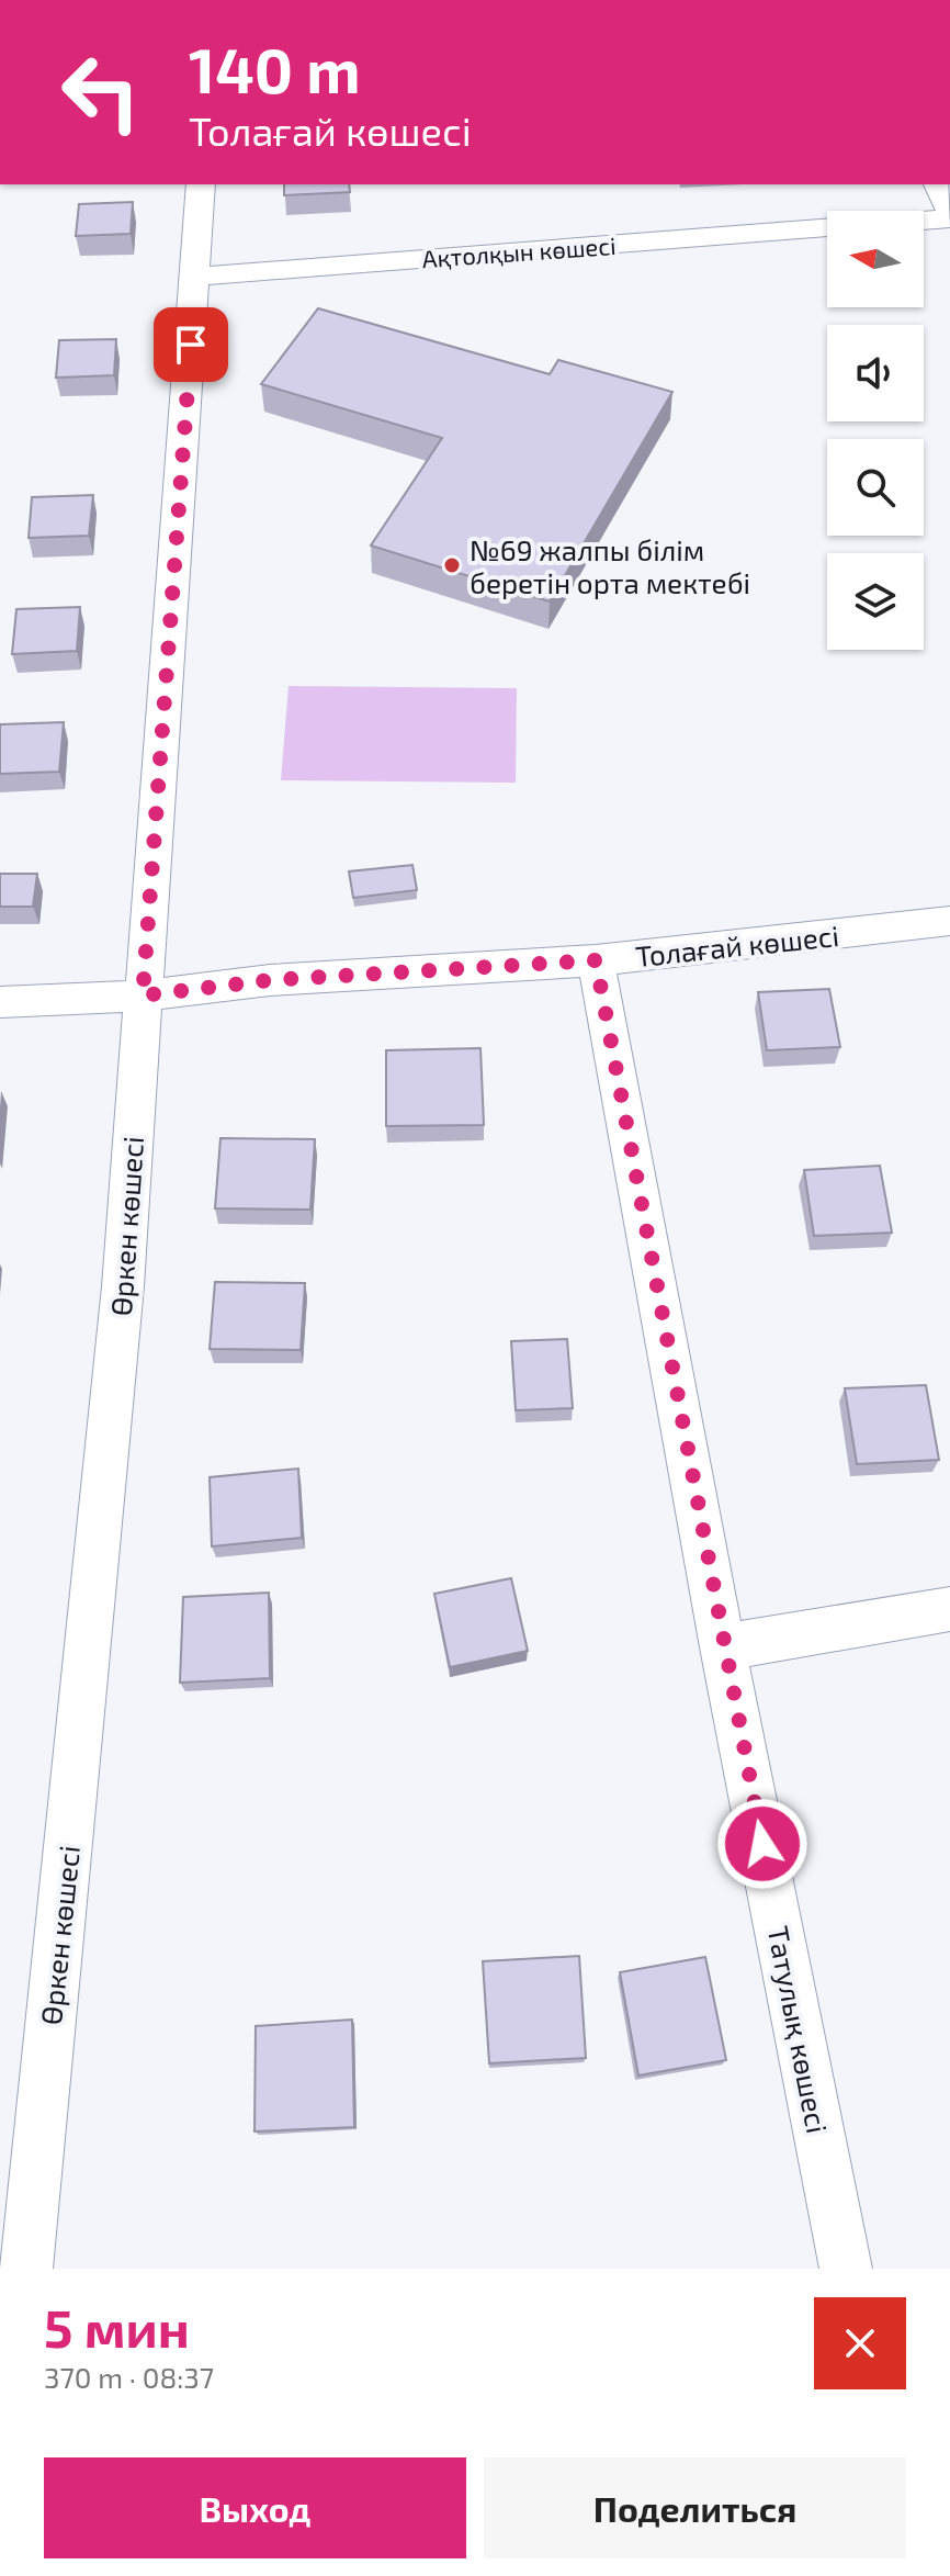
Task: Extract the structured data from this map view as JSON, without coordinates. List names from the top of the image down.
{
  "streets": {
    "street": [
      "Ақтолқын көшесі",
      "Толағай көшесі",
      "Өркен көшесі",
      "Татулық көшесі"
    ]
  },
  "crossings": [
    ["Ақтолқын көшесі", "Өркен көшесі"],
    ["Толағай көшесі", "Өркен көшесі"],
    ["Толағай көшесі", "Татулық көшесі"]
  ],
  "places": ["№69 жалпы білім беретін орта мектебі"],
  "north": "left",
  "page": {
    "turn": ["140 m", "Толағай көшесі"],
    "heading": ["5 мин", "370 m · 08:37"],
    "buttons": ["Выход", "Поделиться"]
  }
}
